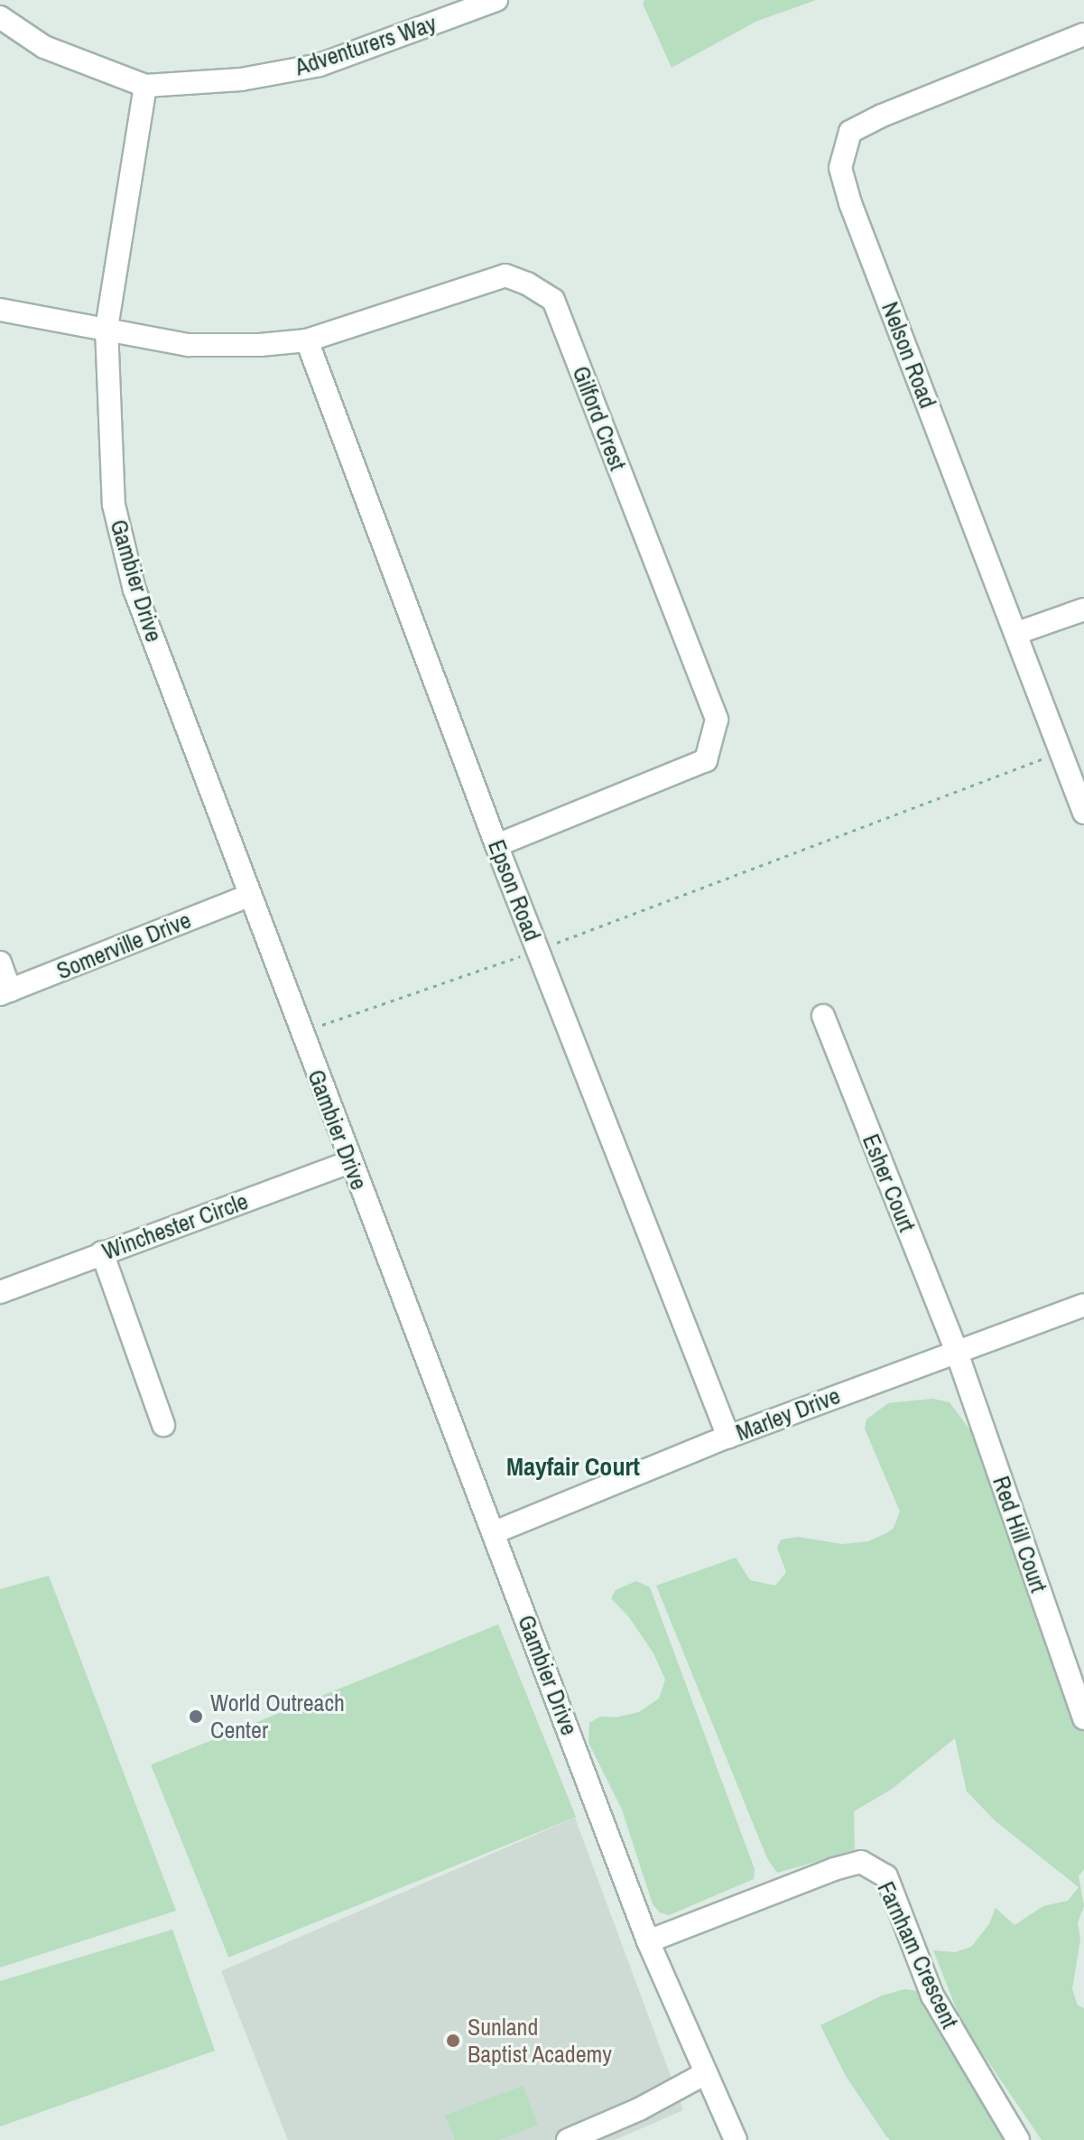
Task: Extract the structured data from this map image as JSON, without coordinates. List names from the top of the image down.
{
  "streets": {
    "street": [
      "Adventurers Way",
      "Nelson Road",
      "Gilford Crest",
      "Gambier Drive",
      "Epson Road",
      "Somerville Drive",
      "Esher Court",
      "Winchester Circle",
      "Marley Drive",
      "Red Hill Court",
      "Farnham Crescent"
    ]
  },
  "crossings": [
    ["Adventurers Way", "Gambier Drive"],
    ["Gilford Crest", "Gambier Drive"],
    ["Gilford Crest", "Epson Road"],
    ["Gambier Drive", "Somerville Drive"],
    ["Gambier Drive", "Winchester Circle"],
    ["Gambier Drive", "Marley Drive"],
    ["Gambier Drive", "Farnham Crescent"],
    ["Epson Road", "Marley Drive"],
    ["Esher Court", "Marley Drive"],
    ["Esher Court", "Red Hill Court"],
    ["Marley Drive", "Red Hill Court"]
  ],
  "districts": ["Mayfair Court"],
  "places": ["World Outreach Center", "Sunland Baptist Academy"]
}
